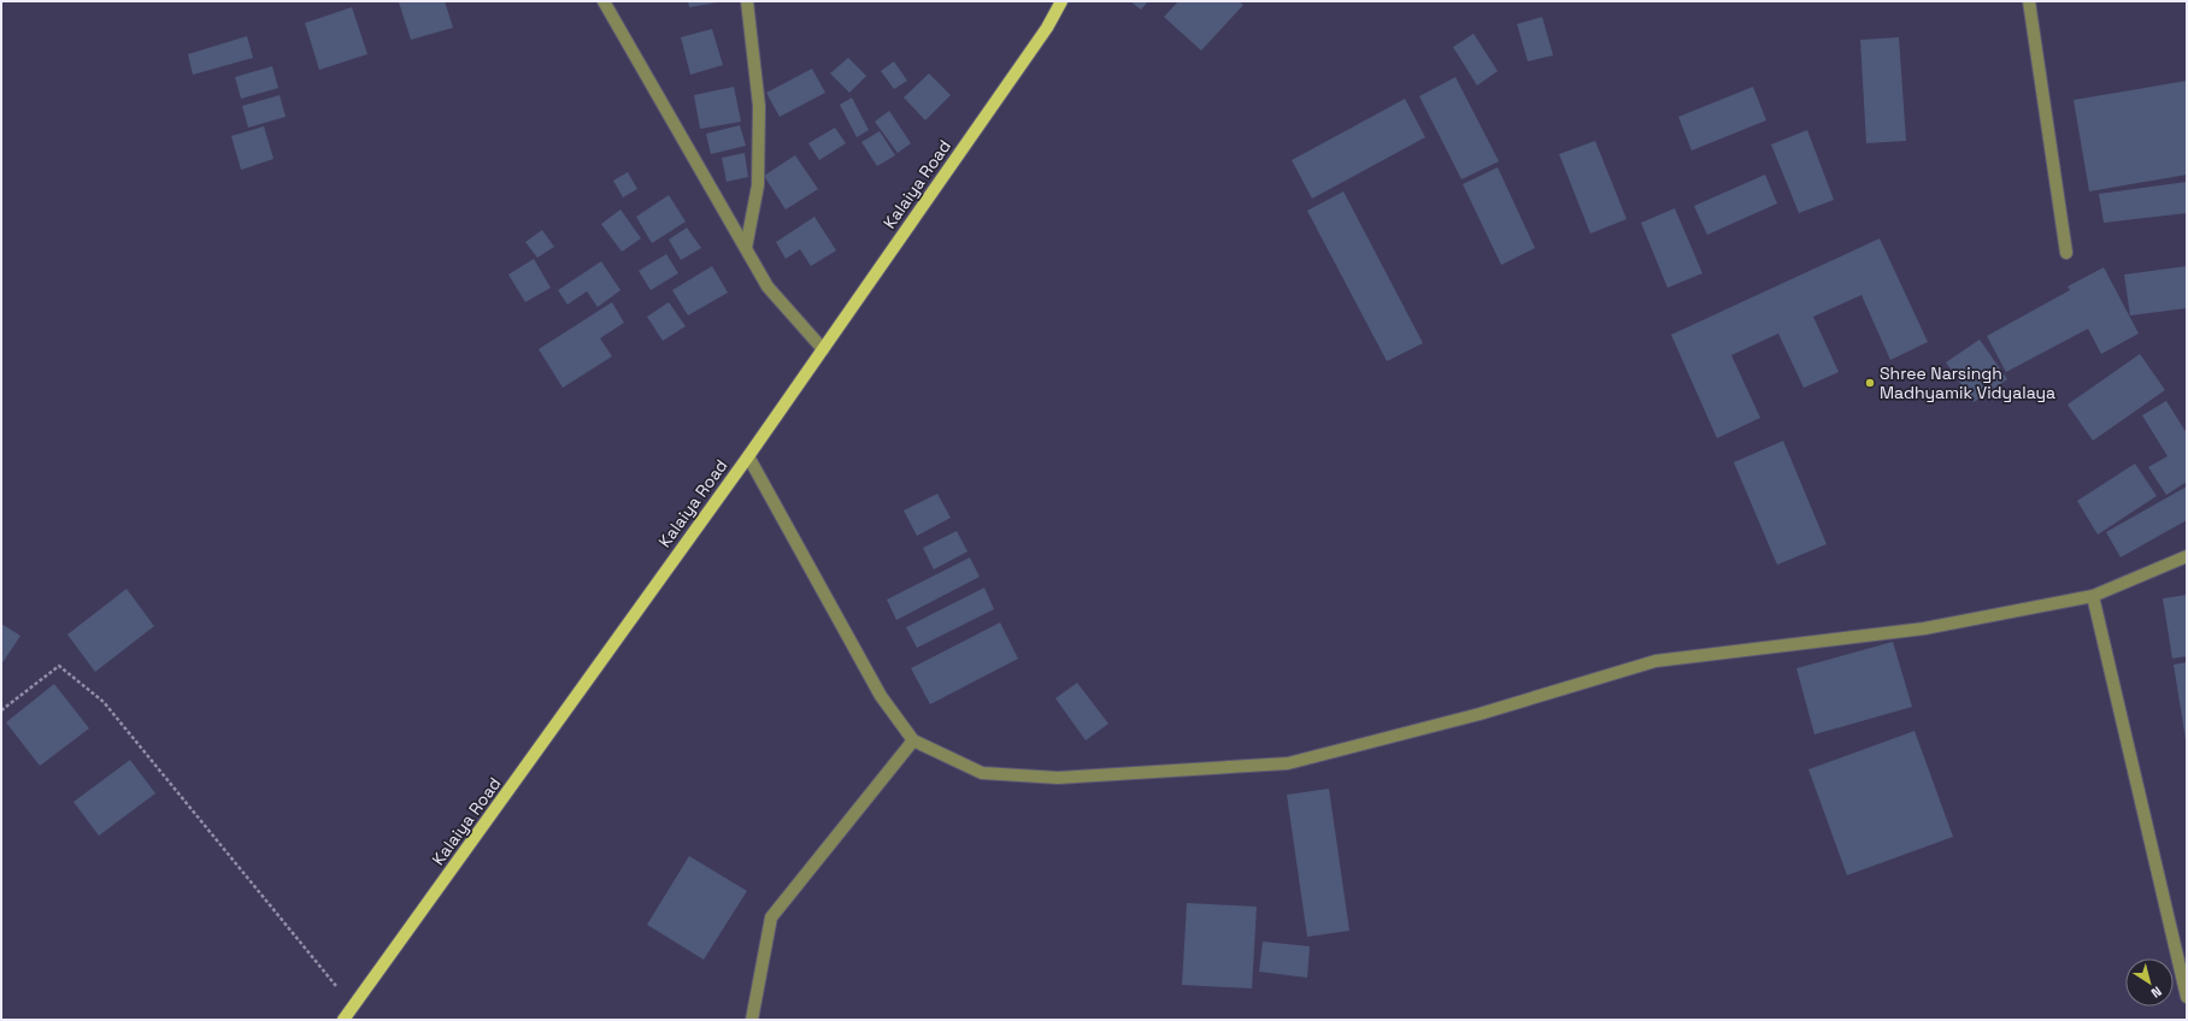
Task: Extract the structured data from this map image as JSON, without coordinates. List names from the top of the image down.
{
  "streets": {
    "main road": ["Kalaiya Road"]
  },
  "places": ["Shree Narsingh Madhyamik Vidyalaya"],
  "north": "bottom right"
}
